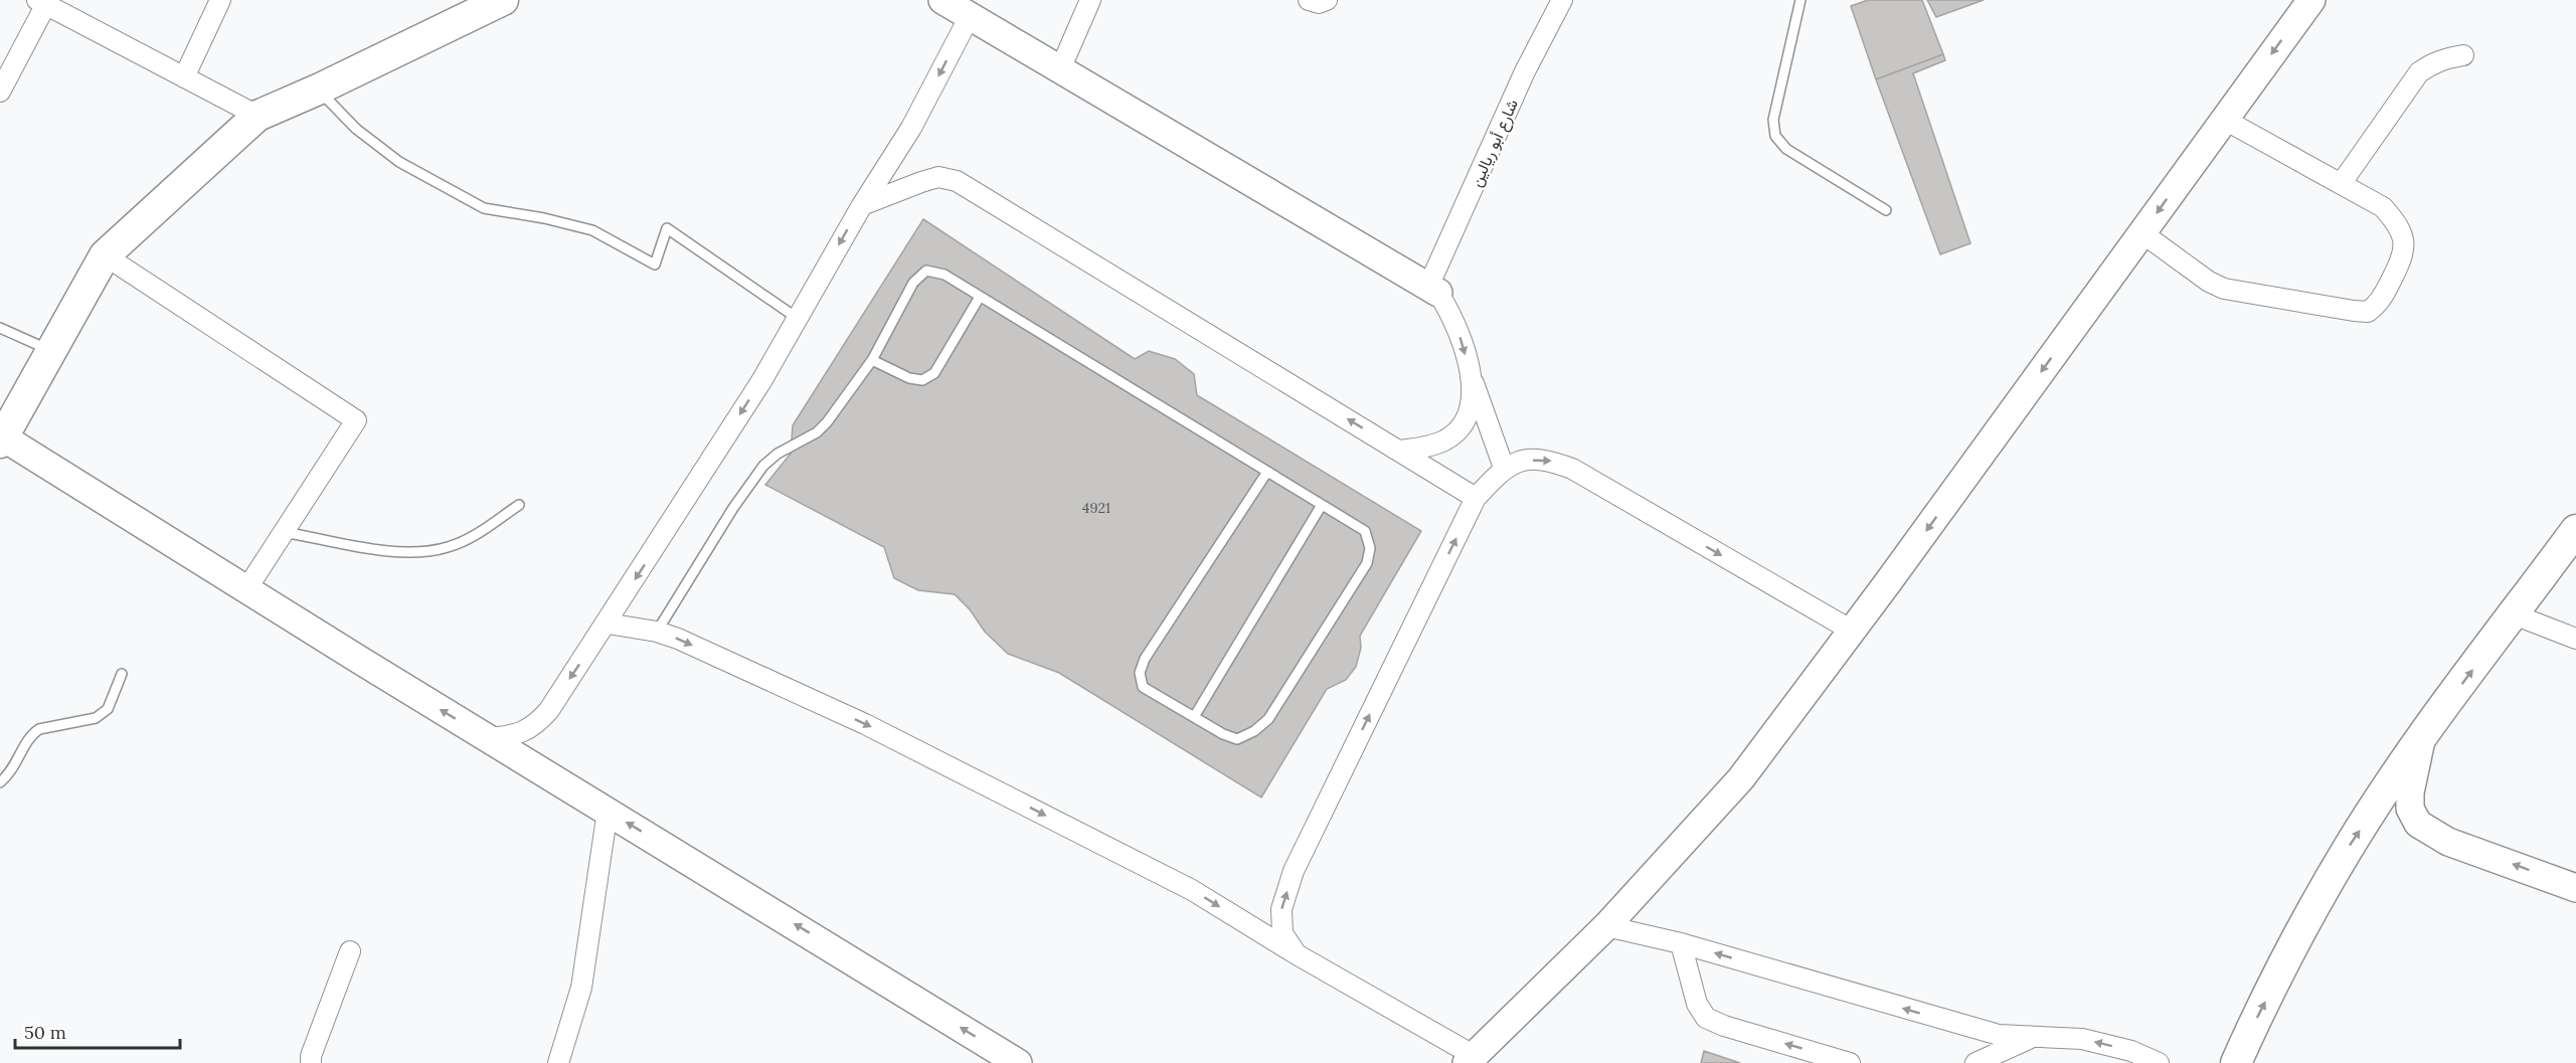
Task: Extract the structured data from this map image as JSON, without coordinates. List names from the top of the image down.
{
  "streets": {
    "street": ["شارع أبو ريالين"]
  },
  "house_numbers": ["4921"],
  "scale_bar": "50 m"
}
